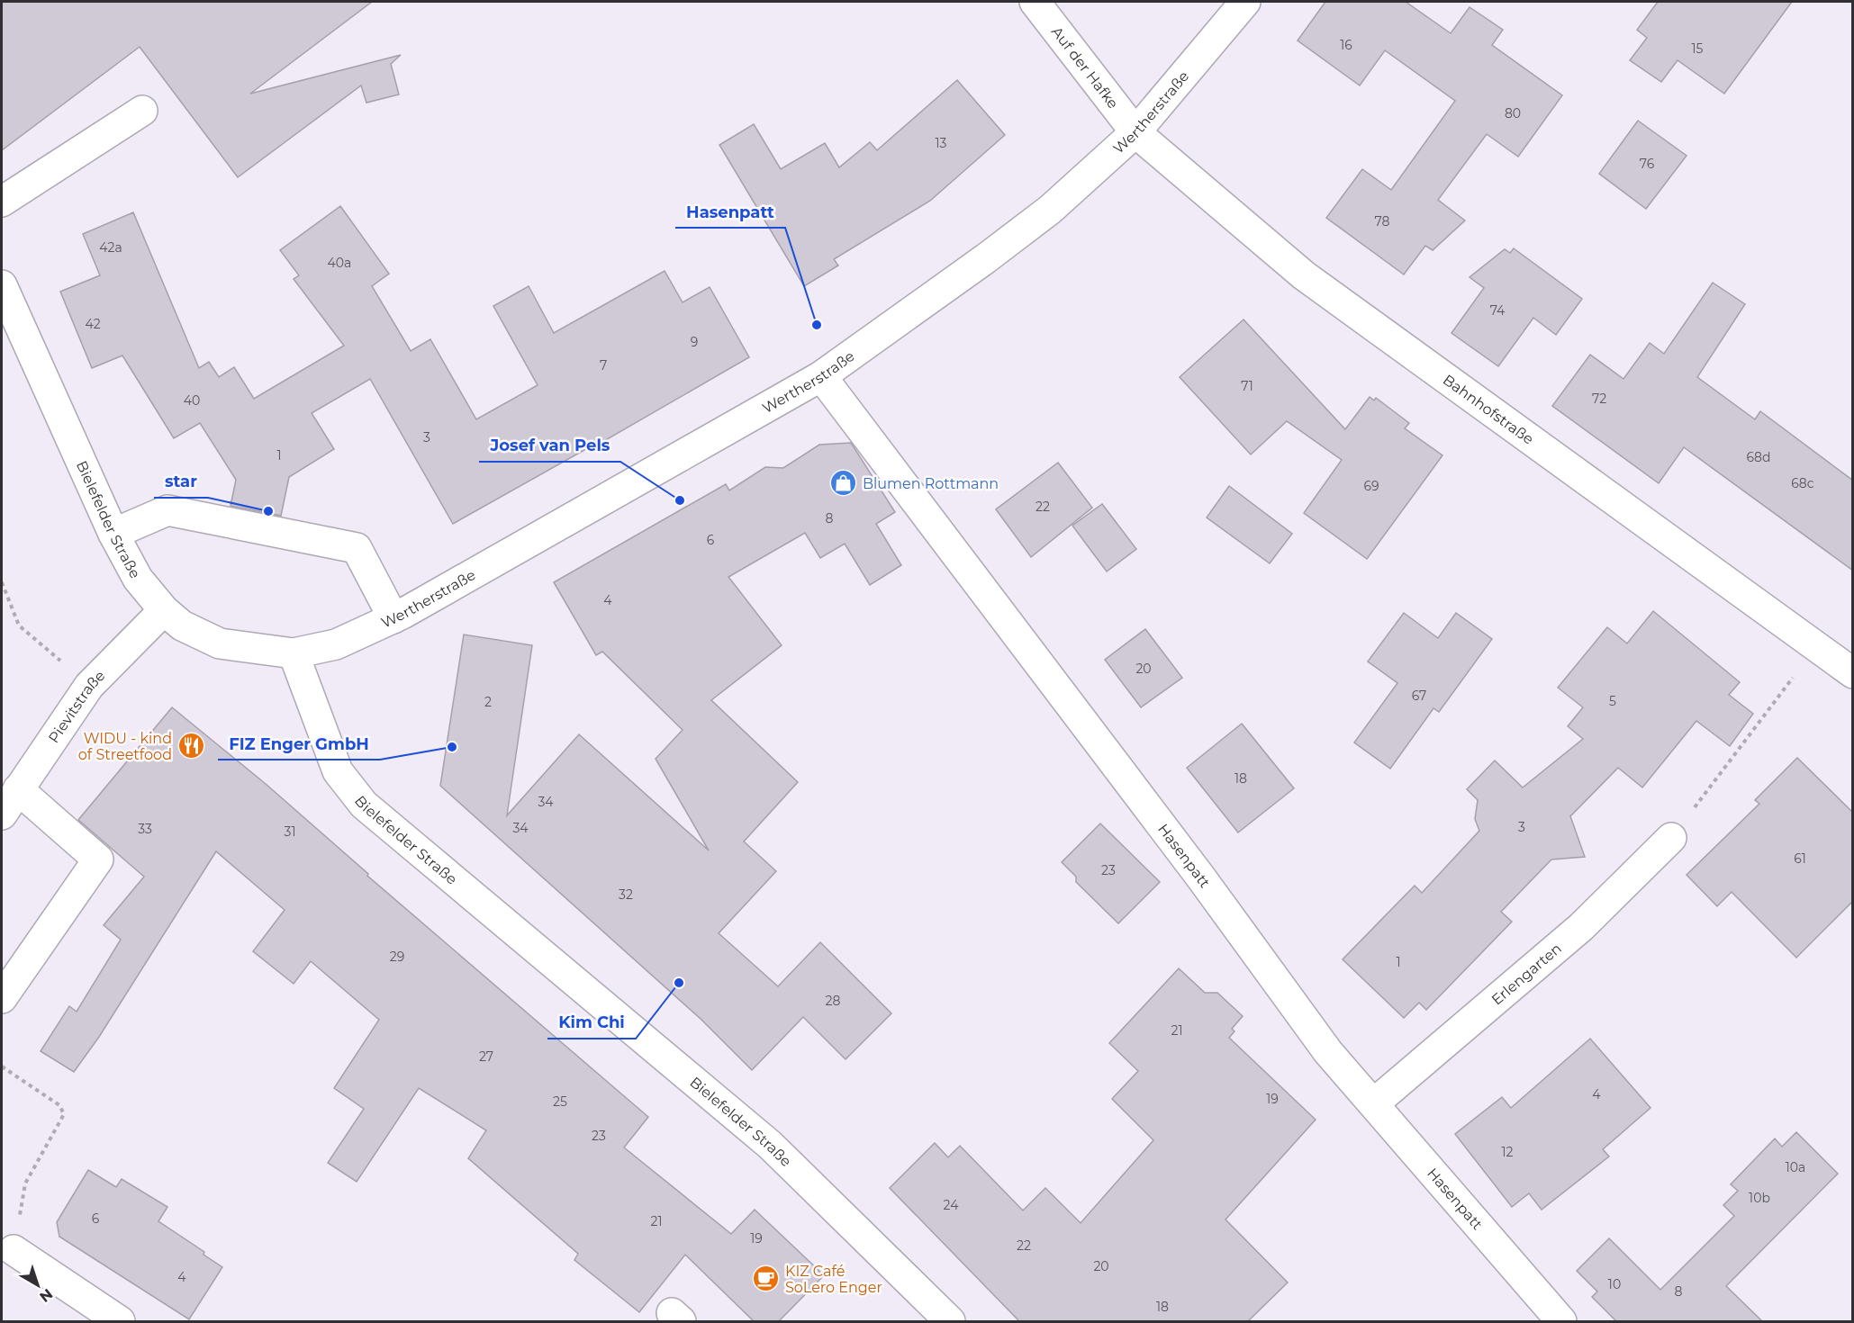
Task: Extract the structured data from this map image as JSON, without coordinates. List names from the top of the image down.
{
  "streets": {
    "street": [
      "Auf der Hafke",
      "Wertherstraße",
      "Bahnhofstraße",
      "Bielefelder Straße",
      "Pievitstraße",
      "Hasenpatt",
      "Erlengarten"
    ]
  },
  "crossings": [
    ["Auf der Hafke", "Wertherstraße"],
    ["Auf der Hafke", "Bahnhofstraße"],
    ["Wertherstraße", "Bahnhofstraße"],
    ["Wertherstraße", "Bielefelder Straße"],
    ["Wertherstraße", "Hasenpatt"],
    ["Bielefelder Straße", "Pievitstraße"],
    ["Hasenpatt", "Erlengarten"]
  ],
  "places": {
    "other": [
      "Hasenpatt",
      "Josef van Pels",
      "star",
      "FIZ Enger GmbH",
      "Kim Chi"
    ],
    "shop": ["Blumen Rottmann"],
    "restaurant": ["WIDU - kind of Streetfood"],
    "cafe": ["KIZ Café SoLero Enger"]
  },
  "house_numbers": [
    "16",
    "15",
    "80",
    "13",
    "76",
    "78",
    "42a",
    "40a",
    "74",
    "42",
    "9",
    "7",
    "71",
    "72",
    "40",
    "3",
    "1",
    "68d",
    "68c",
    "69",
    "22",
    "8",
    "6",
    "4",
    "20",
    "67",
    "5",
    "2",
    "18",
    "34",
    "3",
    "34",
    "33",
    "31",
    "61",
    "23",
    "32",
    "29",
    "1",
    "28",
    "21",
    "27",
    "4",
    "19",
    "25",
    "23",
    "12",
    "10a",
    "10b",
    "24",
    "6",
    "21",
    "19",
    "22",
    "20",
    "4",
    "10",
    "8",
    "18"
  ],
  "north": "bottom right"
}
